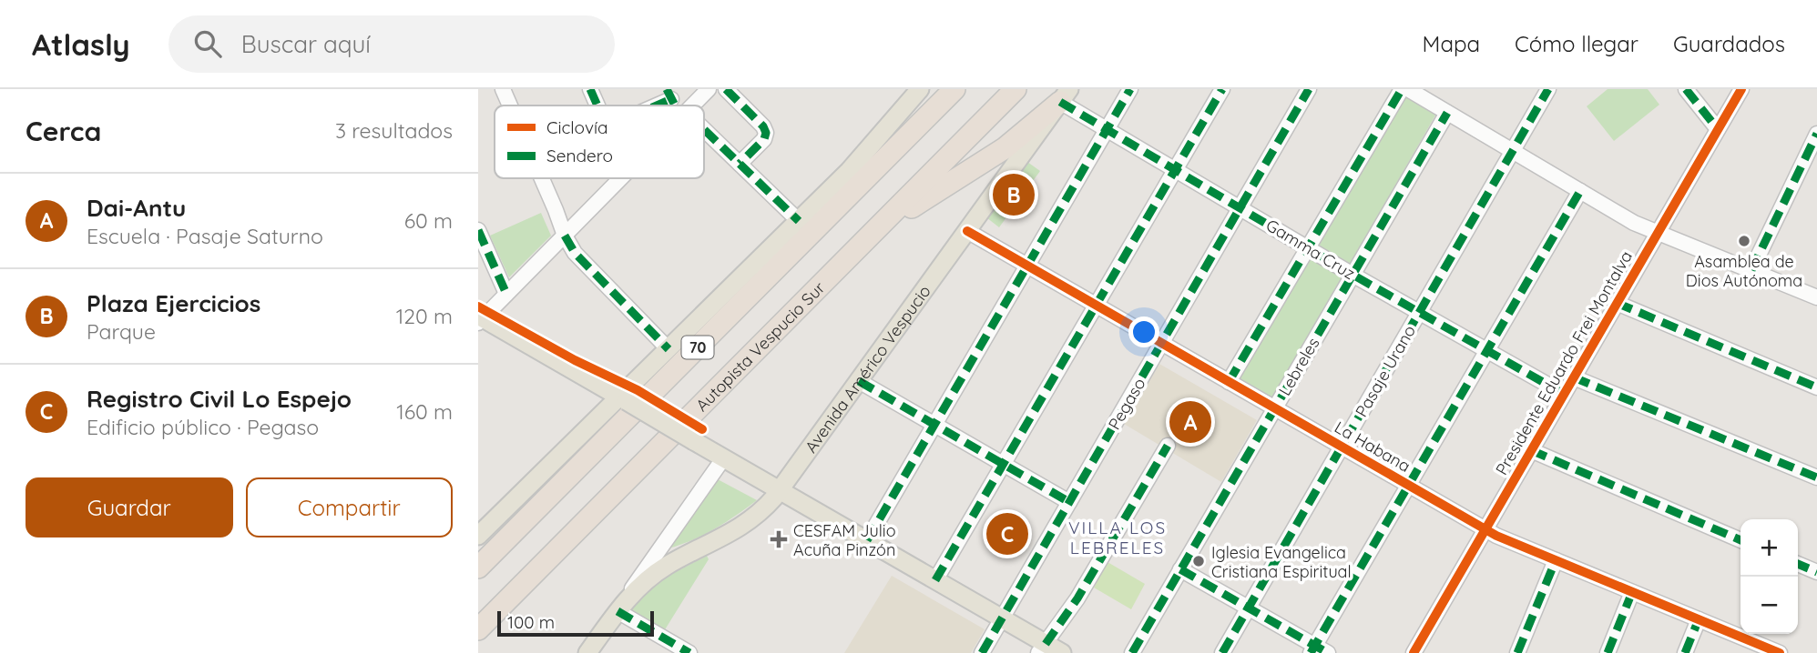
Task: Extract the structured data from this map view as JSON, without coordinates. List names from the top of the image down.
{
  "streets": {
    "highway": ["Autopista Vespucio Sur", "70"],
    "main road": ["Avenida Américo Vespucio"],
    "street": [
      "Gamma Cruz",
      "Presidente Eduardo Frei Montalva",
      "Lebreles",
      "Pasaje Urano",
      "Pegaso",
      "La Habana"
    ]
  },
  "crossings": [
    ["Gamma Cruz", "Presidente Eduardo Frei Montalva"],
    ["Gamma Cruz", "Lebreles"],
    ["Gamma Cruz", "Avenida Américo Vespucio"],
    ["Gamma Cruz", "Pasaje Urano"],
    ["Gamma Cruz", "Pegaso"],
    ["Presidente Eduardo Frei Montalva", "La Habana"],
    ["Lebreles", "La Habana"],
    ["Avenida Américo Vespucio", "La Habana"],
    ["Pasaje Urano", "La Habana"],
    ["Pegaso", "La Habana"]
  ],
  "districts": ["VILLA LOS LEBRELES"],
  "places": {
    "other": ["Asamblea de Dios Autónoma", "Iglesia Evangelica Cristiana Espiritual"],
    "health": ["CESFAM Julio Acuña Pinzón"]
  },
  "legend": ["Ciclovía", "Sendero"],
  "scale_bar": "100 m",
  "page": {
    "header": "Atlasly",
    "search": "Buscar aquí",
    "nav": ["Mapa", "Cómo llegar", "Guardados"],
    "heading": ["Cerca", "3 resultados"],
    "pins": ["B", "A", "C"],
    "list": [
      {
        "mark": "A",
        "name": "Dai-Antu",
        "note": "Escuela · Pasaje Saturno",
        "value": "60 m"
      },
      {
        "mark": "B",
        "name": "Plaza Ejercicios",
        "note": "Parque",
        "value": "120 m"
      },
      {
        "mark": "C",
        "name": "Registro Civil Lo Espejo",
        "note": "Edificio público · Pegaso",
        "value": "160 m"
      }
    ],
    "buttons": ["Guardar", "Compartir"],
    "map_buttons": ["+", "−"],
    "scale": "100 m"
  }
}
